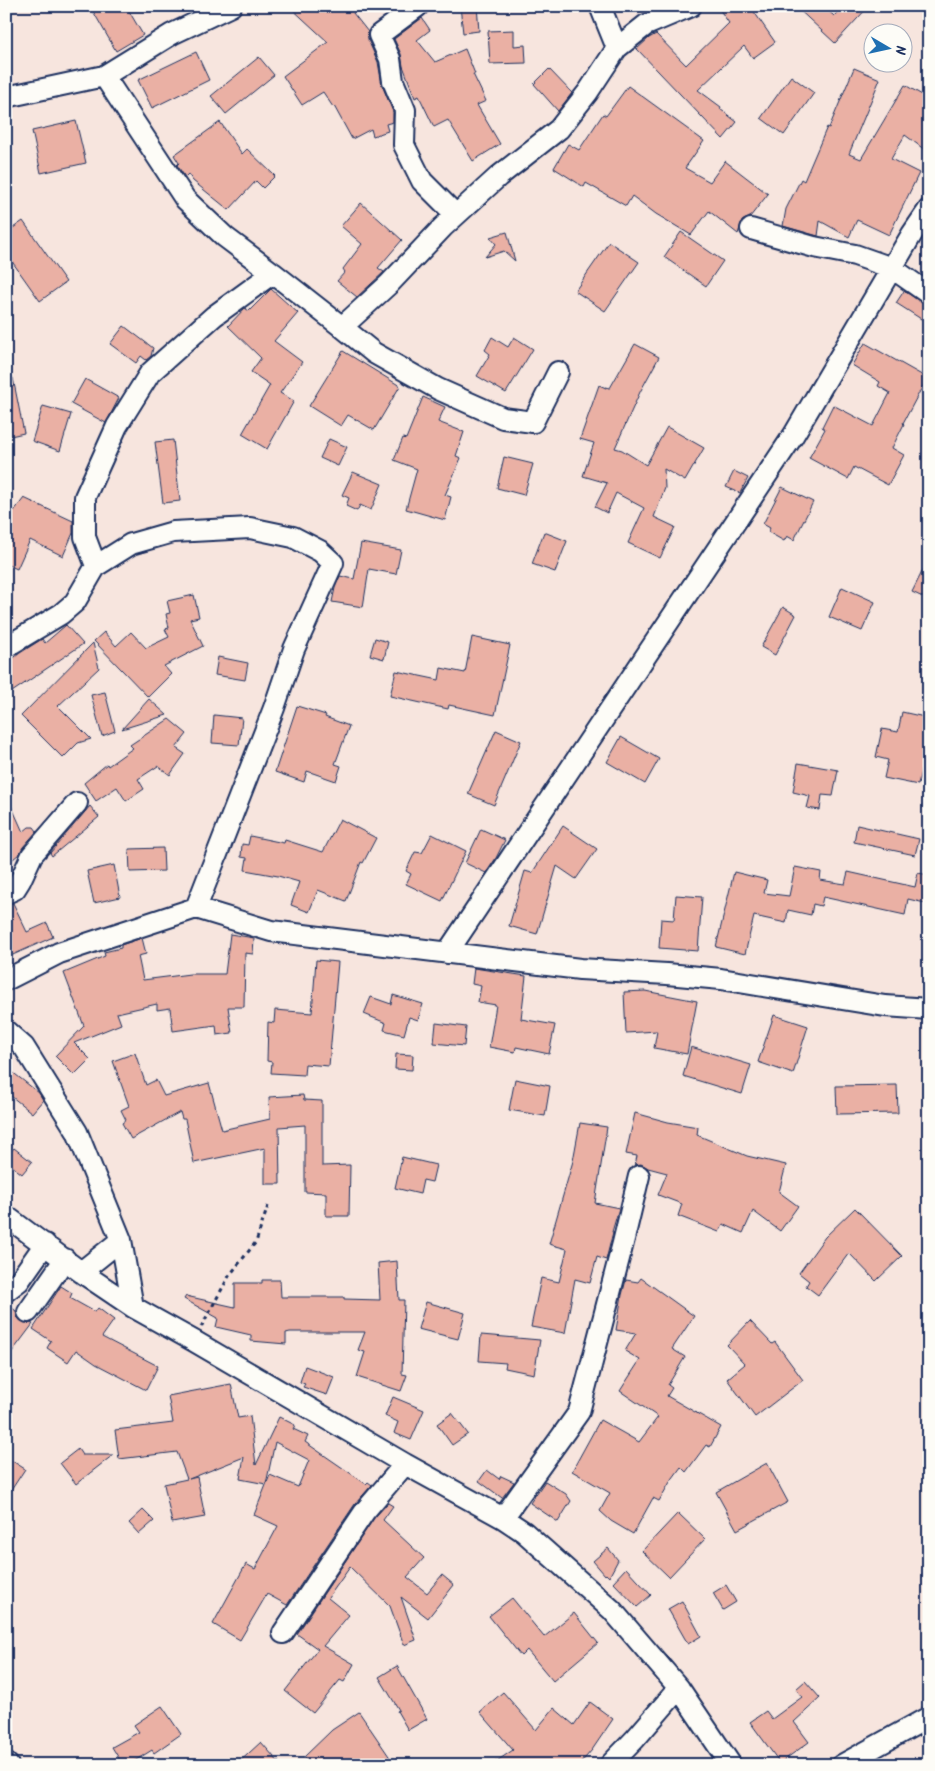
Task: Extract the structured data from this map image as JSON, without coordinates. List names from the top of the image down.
{
  "north": "right"
}
